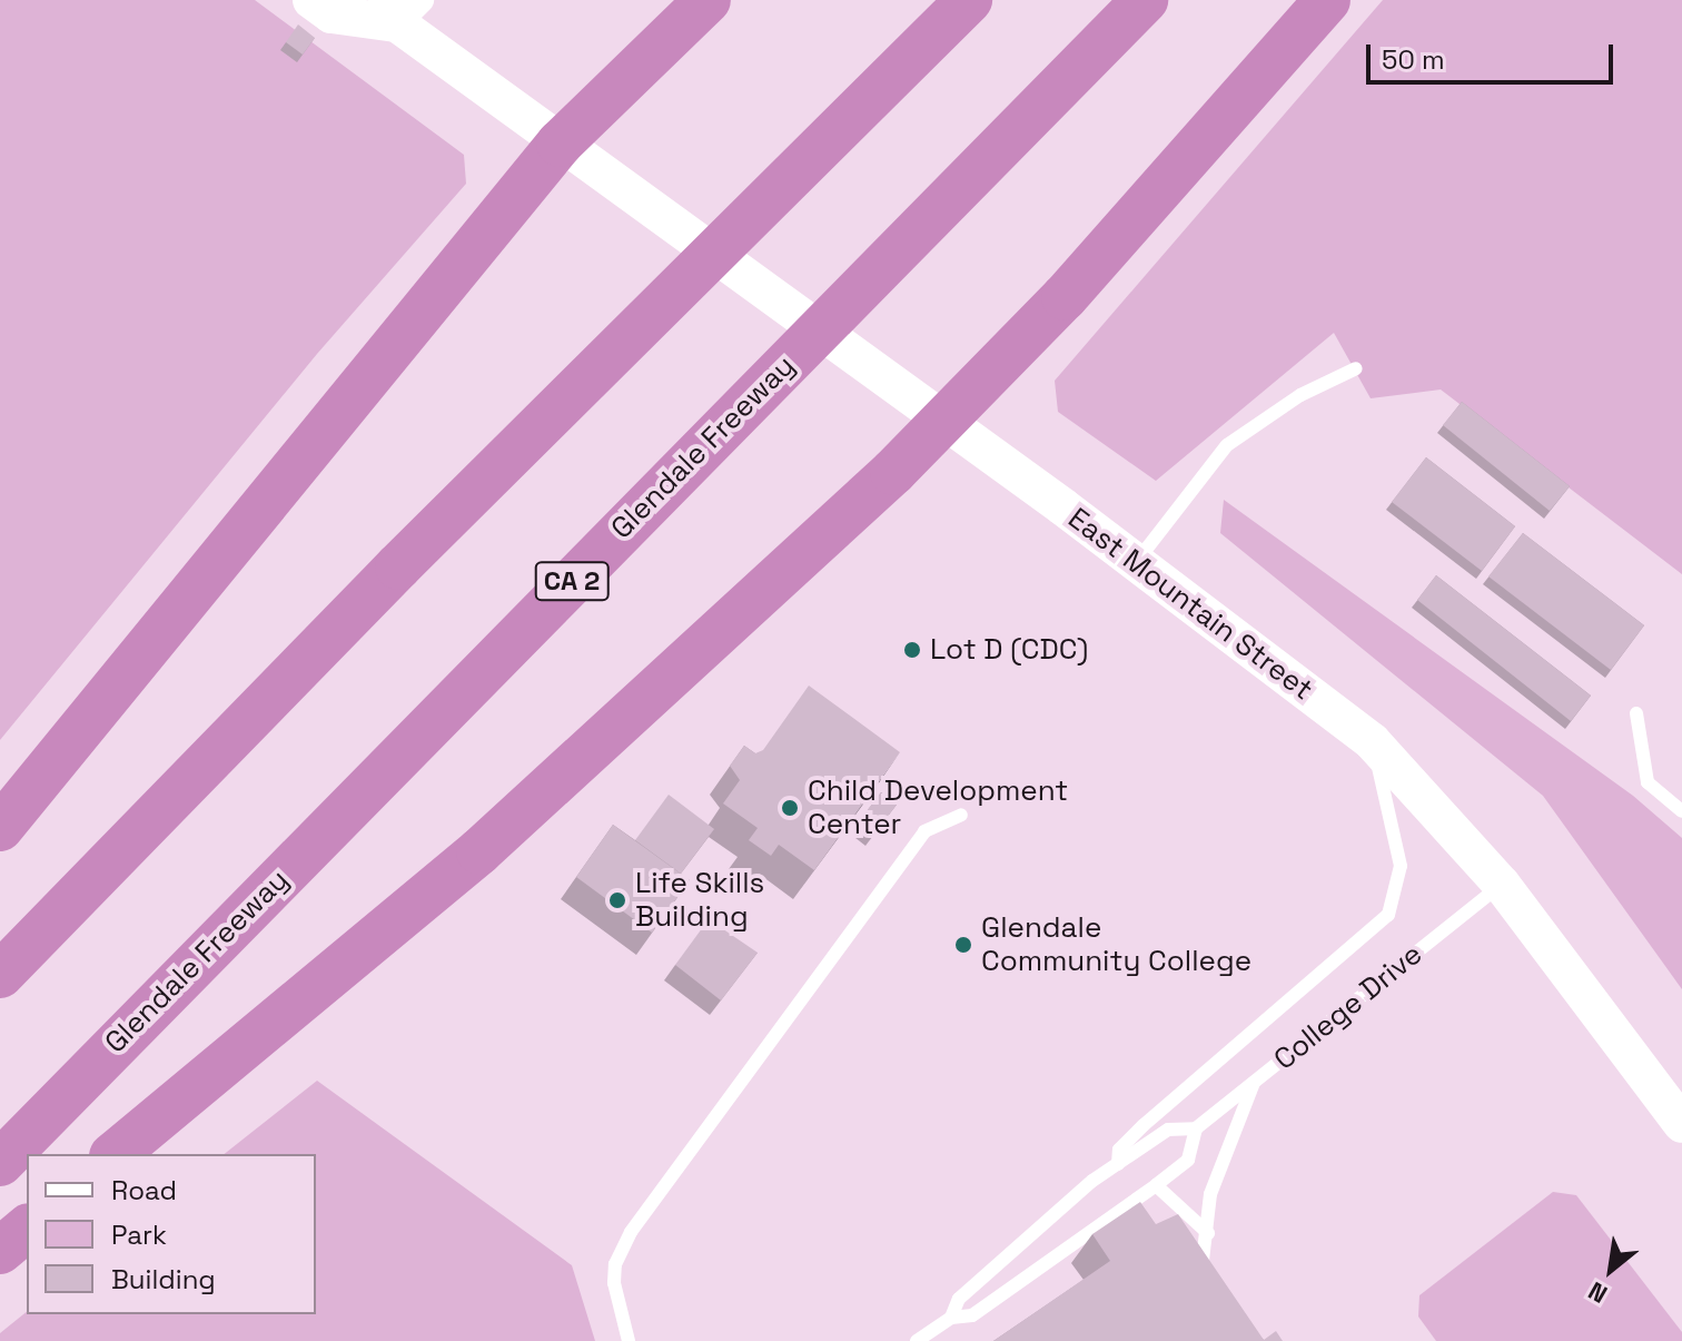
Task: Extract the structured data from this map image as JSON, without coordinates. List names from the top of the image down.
{
  "streets": {
    "highway": ["Glendale Freeway", "CA 2"],
    "main road": ["East Mountain Street"],
    "lane": ["College Drive"]
  },
  "crossings": [
    ["East Mountain Street", "College Drive"]
  ],
  "places": [
    "Lot D (CDC)",
    "Child Development Center",
    "Life Skills Building",
    "Glendale Community College"
  ],
  "legend": ["Road", "Park", "Building"],
  "scale_bar": "50 m",
  "north": "bottom left"
}
